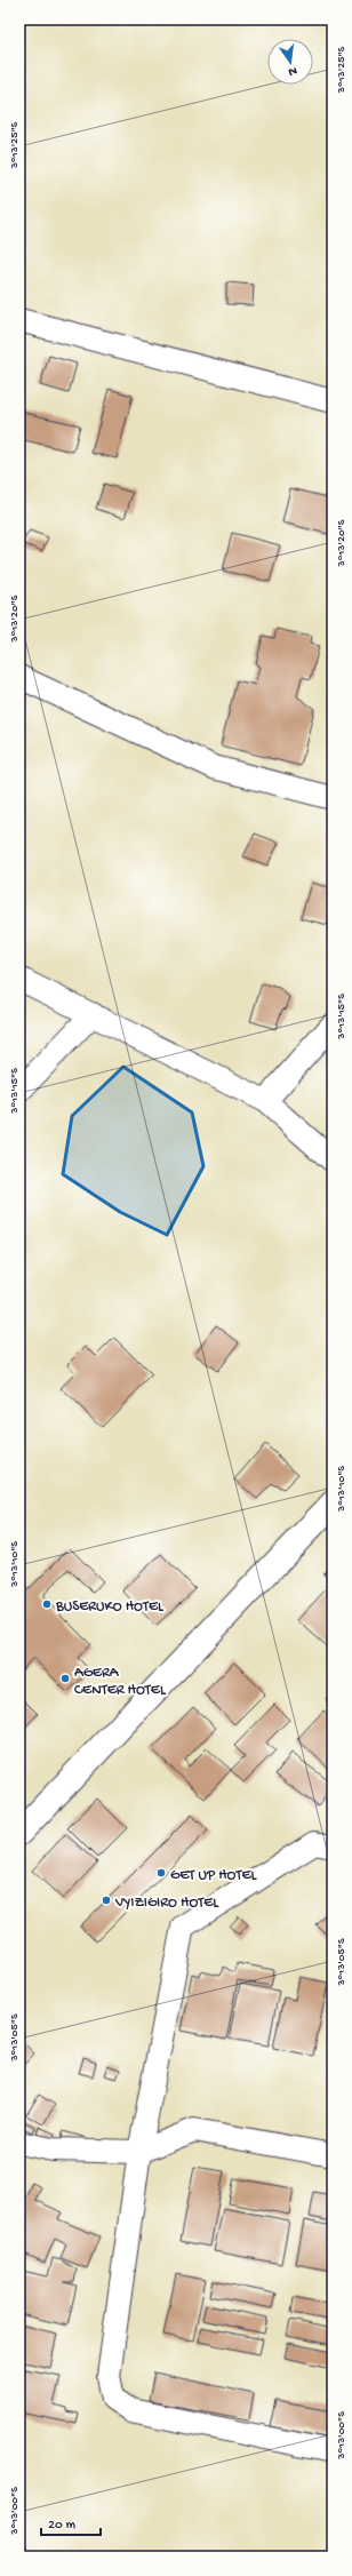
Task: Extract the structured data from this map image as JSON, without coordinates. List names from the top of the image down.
{
  "places": [
    "BUSERUKO HOTEL",
    "AGERA CENTER HOTEL",
    "GET UP HOTEL",
    "VYIZIGIRO HOTEL"
  ],
  "scale_bar": "20 m",
  "north": "bottom",
  "coordinates": [
    "3°13'25\"S",
    "3°13'20\"S",
    "3°13'15\"S",
    "3°13'10\"S",
    "3°13'05\"S",
    "3°13'00\"S"
  ]
}
